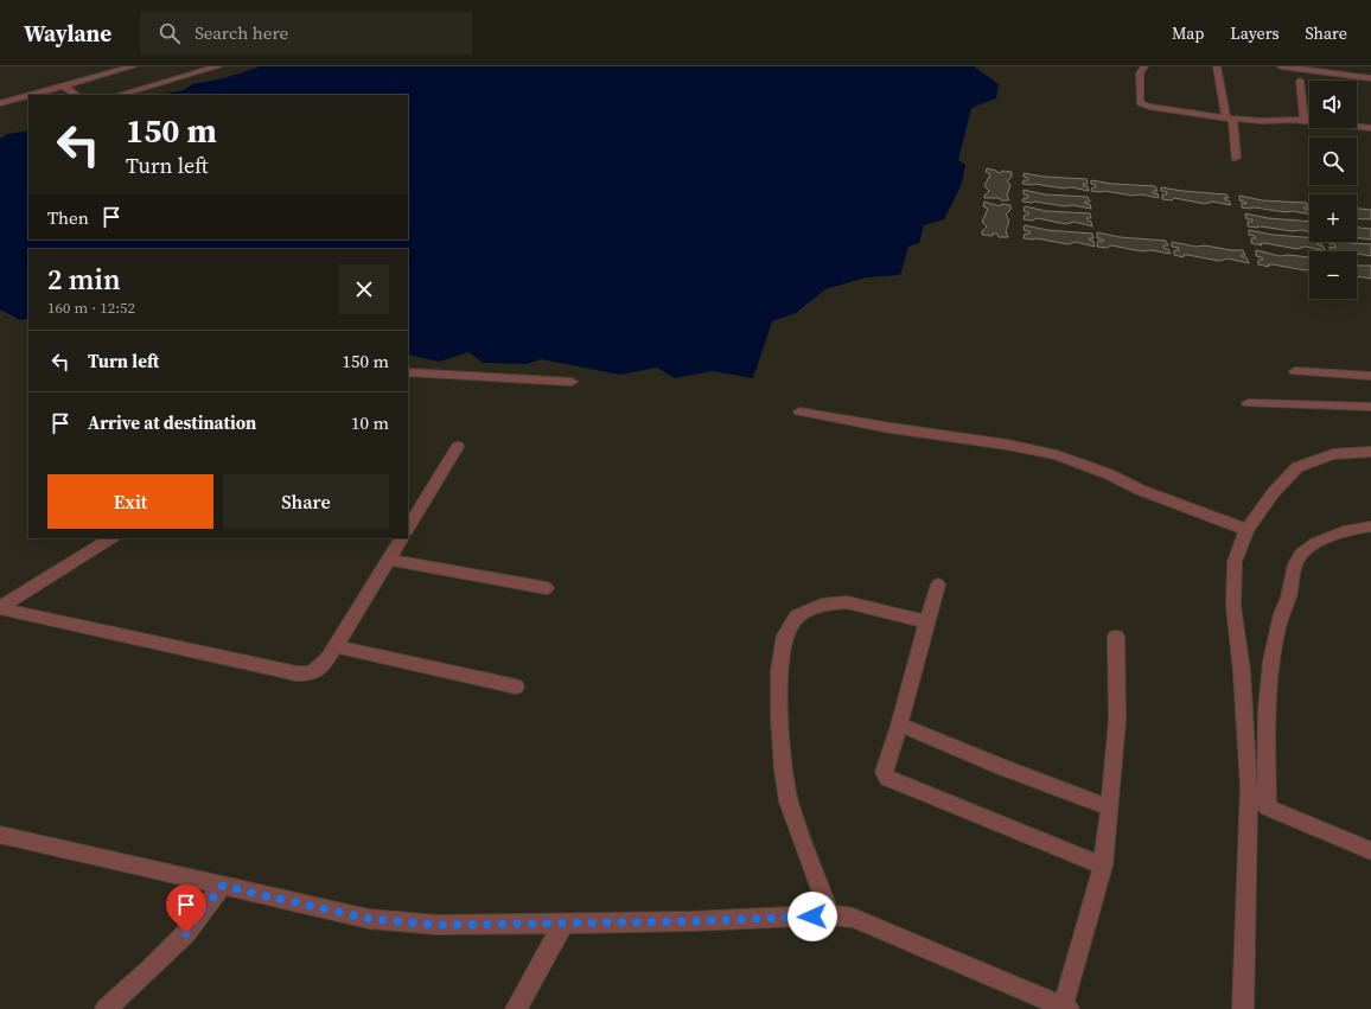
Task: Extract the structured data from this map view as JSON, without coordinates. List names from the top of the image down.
{
  "page": {
    "header": "Waylane",
    "search": "Search here",
    "nav": ["Map", "Layers", "Share"],
    "map_buttons": ["+", "−"],
    "turn": ["150 m", "Turn left"],
    "then": "Then",
    "heading": ["2 min", "160 m · 12:52"],
    "list": [
      {
        "name": "Turn left",
        "value": "150 m"
      },
      {
        "name": "Arrive at destination",
        "value": "10 m"
      }
    ],
    "buttons": ["Exit", "Share"]
  }
}
